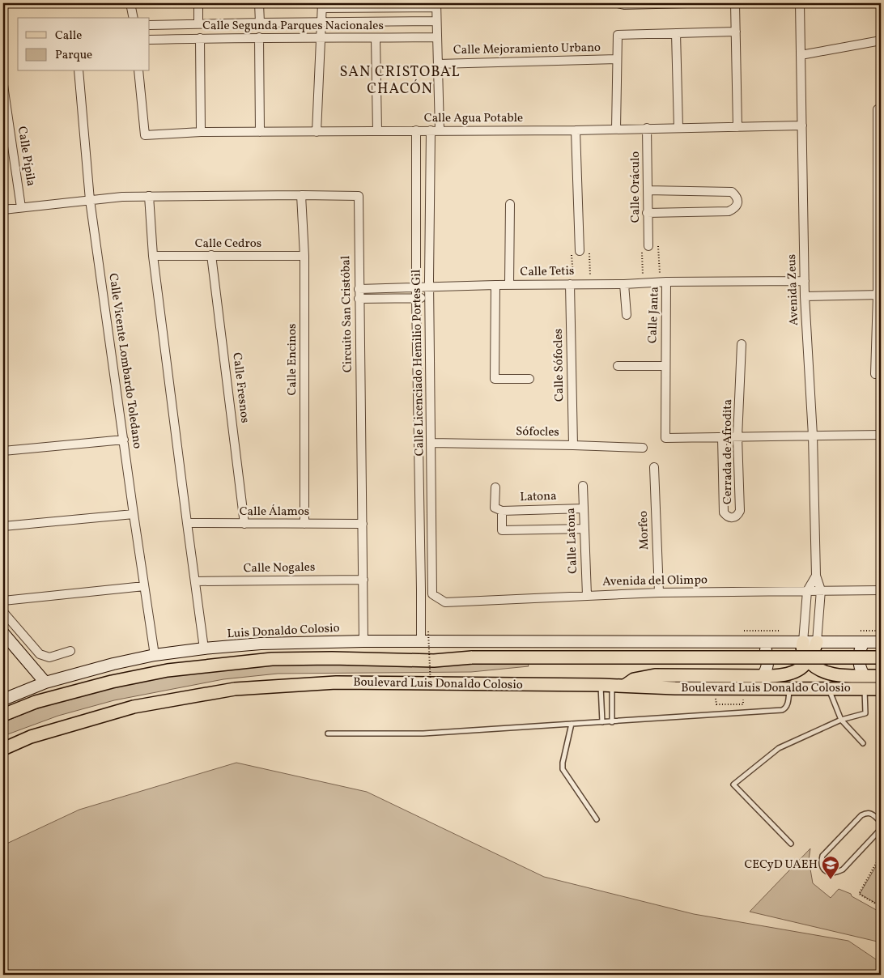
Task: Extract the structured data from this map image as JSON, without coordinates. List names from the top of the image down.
{
  "streets": {
    "main road": ["Boulevard Luis Donaldo Colosio"],
    "street": [
      "Calle Segunda Parques Nacionales",
      "Calle Mejoramiento Urbano",
      "Calle Agua Potable",
      "Calle Pípila",
      "Calle Oráculo",
      "Calle Cedros",
      "Calle Tetis",
      "Avenida Zeus",
      "Circuito San Cristóbal",
      "Calle Janta",
      "Calle Encinos",
      "Calle Vicente Lombardo Toledano",
      "Calle Licenciado Hemilio Portes Gil",
      "Calle Sófocles",
      "Calle Fresnos",
      "Sófocles",
      "Cerrada de Afrodita",
      "Latona",
      "Calle Álamos",
      "Morfeo",
      "Calle Latona",
      "Calle Nogales",
      "Avenida del Olimpo",
      "Luis Donaldo Colosio"
    ]
  },
  "crossings": [
    ["Calle Segunda Parques Nacionales", "Calle Licenciado Hemilio Portes Gil"],
    ["Calle Mejoramiento Urbano", "Calle Licenciado Hemilio Portes Gil"],
    ["Calle Agua Potable", "Calle Oráculo"],
    ["Calle Agua Potable", "Avenida Zeus"],
    ["Calle Agua Potable", "Calle Licenciado Hemilio Portes Gil"],
    ["Calle Pípila", "Circuito San Cristóbal"],
    ["Calle Cedros", "Calle Encinos"],
    ["Calle Cedros", "Calle Fresnos"],
    ["Calle Tetis", "Circuito San Cristóbal"],
    ["Calle Tetis", "Calle Janta"],
    ["Calle Tetis", "Calle Licenciado Hemilio Portes Gil"],
    ["Calle Tetis", "Calle Sófocles"],
    ["Avenida Zeus", "Calle Janta"],
    ["Avenida Zeus", "Avenida del Olimpo"],
    ["Avenida Zeus", "Luis Donaldo Colosio"],
    ["Circuito San Cristóbal", "Calle Encinos"],
    ["Circuito San Cristóbal", "Calle Vicente Lombardo Toledano"],
    ["Circuito San Cristóbal", "Calle Álamos"],
    ["Circuito San Cristóbal", "Calle Nogales"],
    ["Circuito San Cristóbal", "Luis Donaldo Colosio"],
    ["Calle Janta", "Cerrada de Afrodita"],
    ["Calle Encinos", "Calle Álamos"],
    ["Calle Vicente Lombardo Toledano", "Luis Donaldo Colosio"],
    ["Calle Licenciado Hemilio Portes Gil", "Sófocles"],
    ["Calle Licenciado Hemilio Portes Gil", "Avenida del Olimpo"],
    ["Calle Sófocles", "Sófocles"],
    ["Calle Fresnos", "Calle Álamos"],
    ["Latona", "Calle Latona"],
    ["Morfeo", "Avenida del Olimpo"],
    ["Calle Latona", "Avenida del Olimpo"]
  ],
  "districts": ["SAN CRISTOBAL CHACÓN"],
  "places": {
    "school or university": ["CECyD UAEH"]
  },
  "legend": ["Calle", "Parque"]
}
